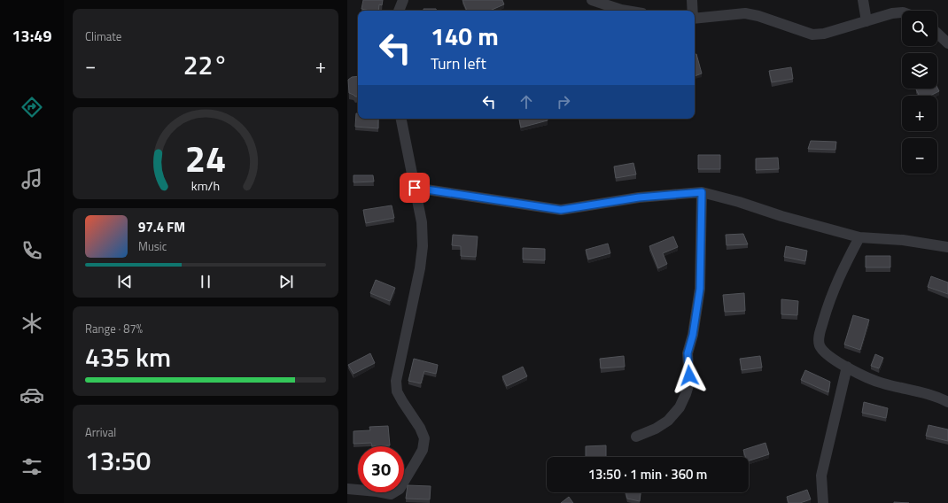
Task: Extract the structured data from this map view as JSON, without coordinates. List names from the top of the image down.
{
  "page": {
    "tabs": "13:49",
    "tile": [
      "Climate",
      ["Range · 87%", "435 km"],
      ["Arrival", "13:50"]
    ],
    "map_buttons": ["+", "−"],
    "turn": ["140 m", "Turn left"],
    "heat": ["−", "22°", "+"],
    "song": ["97.4 FM", "Music"],
    "limit": "30",
    "trip": "13:50 · 1 min · 360 m",
    "gauge": ["24", "km/h"]
  }
}
